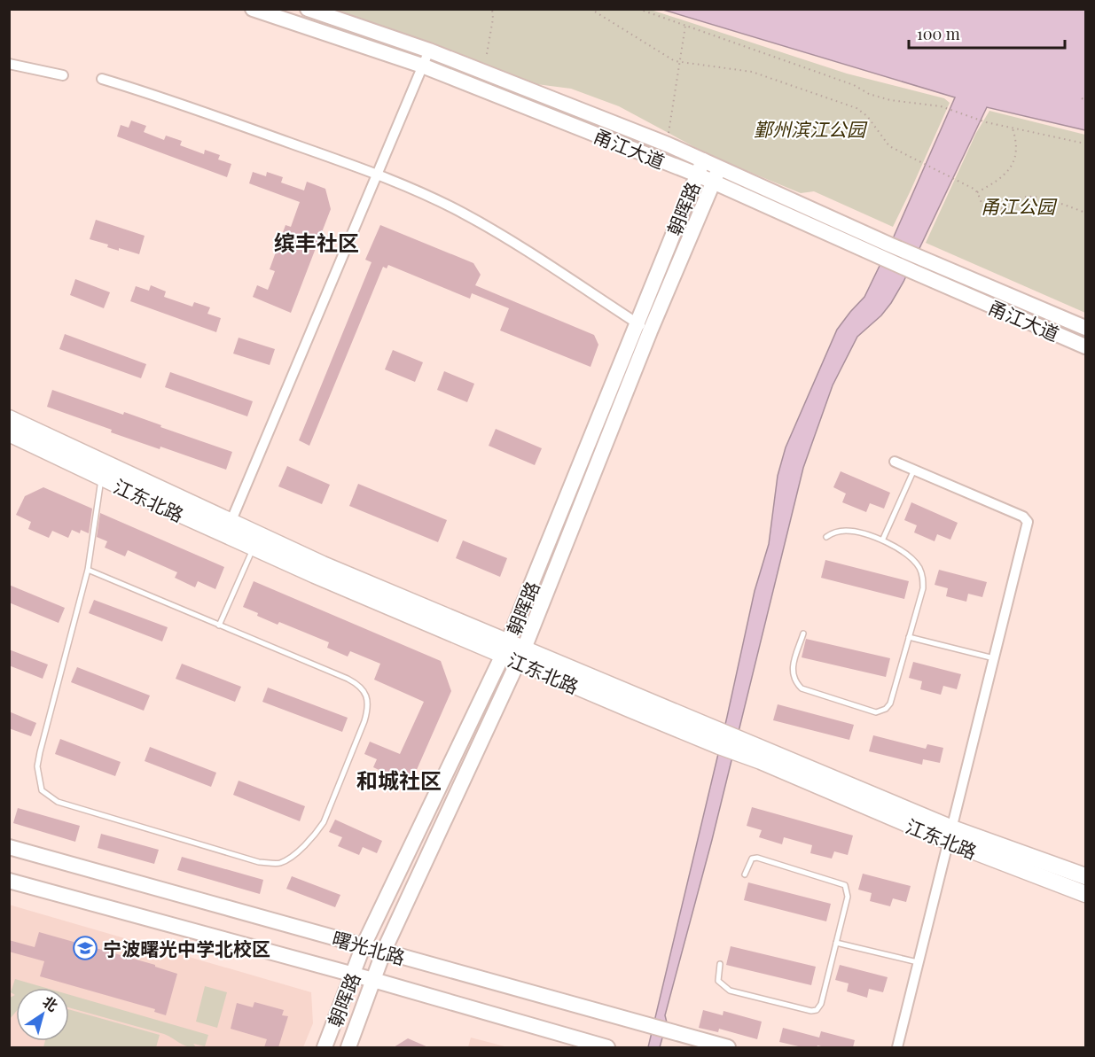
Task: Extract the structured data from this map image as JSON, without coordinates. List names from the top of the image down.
{
  "streets": {
    "main road": [
      "甬江大道",
      "朝晖路",
      "江东北路",
      "曙光北路"
    ]
  },
  "crossings": [
    ["甬江大道", "朝晖路"],
    ["朝晖路", "江东北路"],
    ["朝晖路", "曙光北路"]
  ],
  "districts": ["缤丰社区", "和城社区"],
  "parks": ["鄞州滨江公园", "甬江公园"],
  "places": {
    "school or university": ["宁波曙光中学北校区"]
  },
  "scale_bar": "100 m",
  "north": "top right"
}
